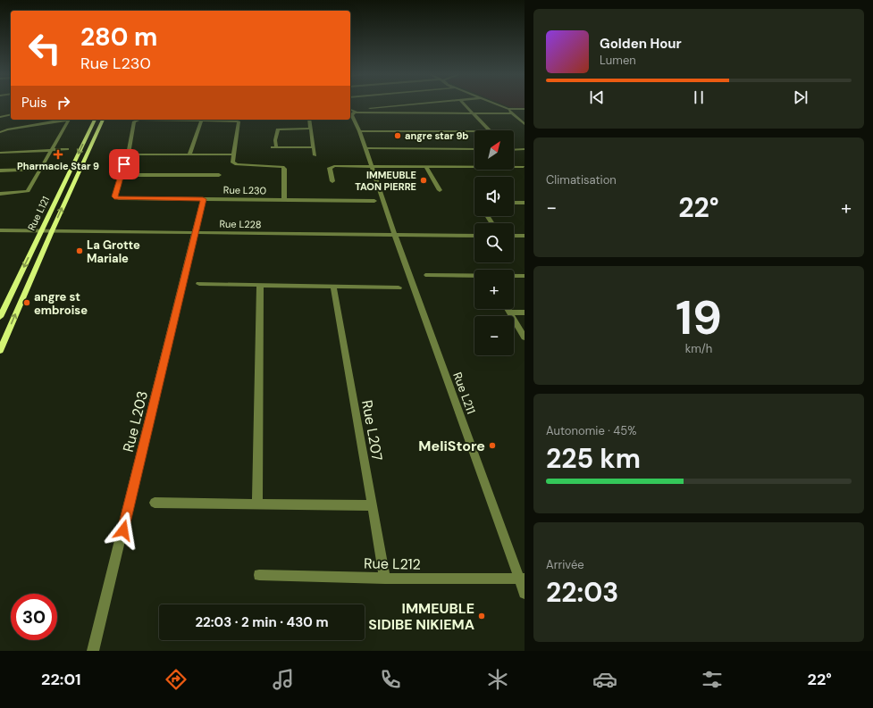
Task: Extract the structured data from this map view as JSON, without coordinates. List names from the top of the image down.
{
  "streets": {
    "main road": ["Rue L121"],
    "street": [
      "Rue L230",
      "Rue L228",
      "Rue L211",
      "Rue L203",
      "Rue L207",
      "Rue L212"
    ]
  },
  "crossings": [
    ["Rue L230", "Rue L203"],
    ["Rue L121", "Rue L228"],
    ["Rue L228", "Rue L211"],
    ["Rue L228", "Rue L203"],
    ["Rue L211", "Rue L212"],
    ["Rue L207", "Rue L212"]
  ],
  "places": {
    "other": [
      "angre star 9b",
      "IMMEUBLE TAON PIERRE",
      "La Grotte Mariale",
      "angre st embroise",
      "MeliStore",
      "IMMEUBLE SIDIBE NIKIEMA"
    ],
    "health": ["Pharmacie Star 9"]
  },
  "north": "top right",
  "page": {
    "turn": ["280 m", "Rue L230"],
    "song": ["Golden Hour", "Lumen"],
    "then": "Puis",
    "map_buttons": ["+", "−"],
    "tile": [
      "Climatisation",
      ["19", "km/h"],
      ["Autonomie · 45%", "225 km"],
      ["Arrivée", "22:03"]
    ],
    "heat": ["−", "22°", "+"],
    "limit": "30",
    "trip": "22:03 · 2 min · 430 m",
    "tabs": ["22:01", "22°"]
  }
}
